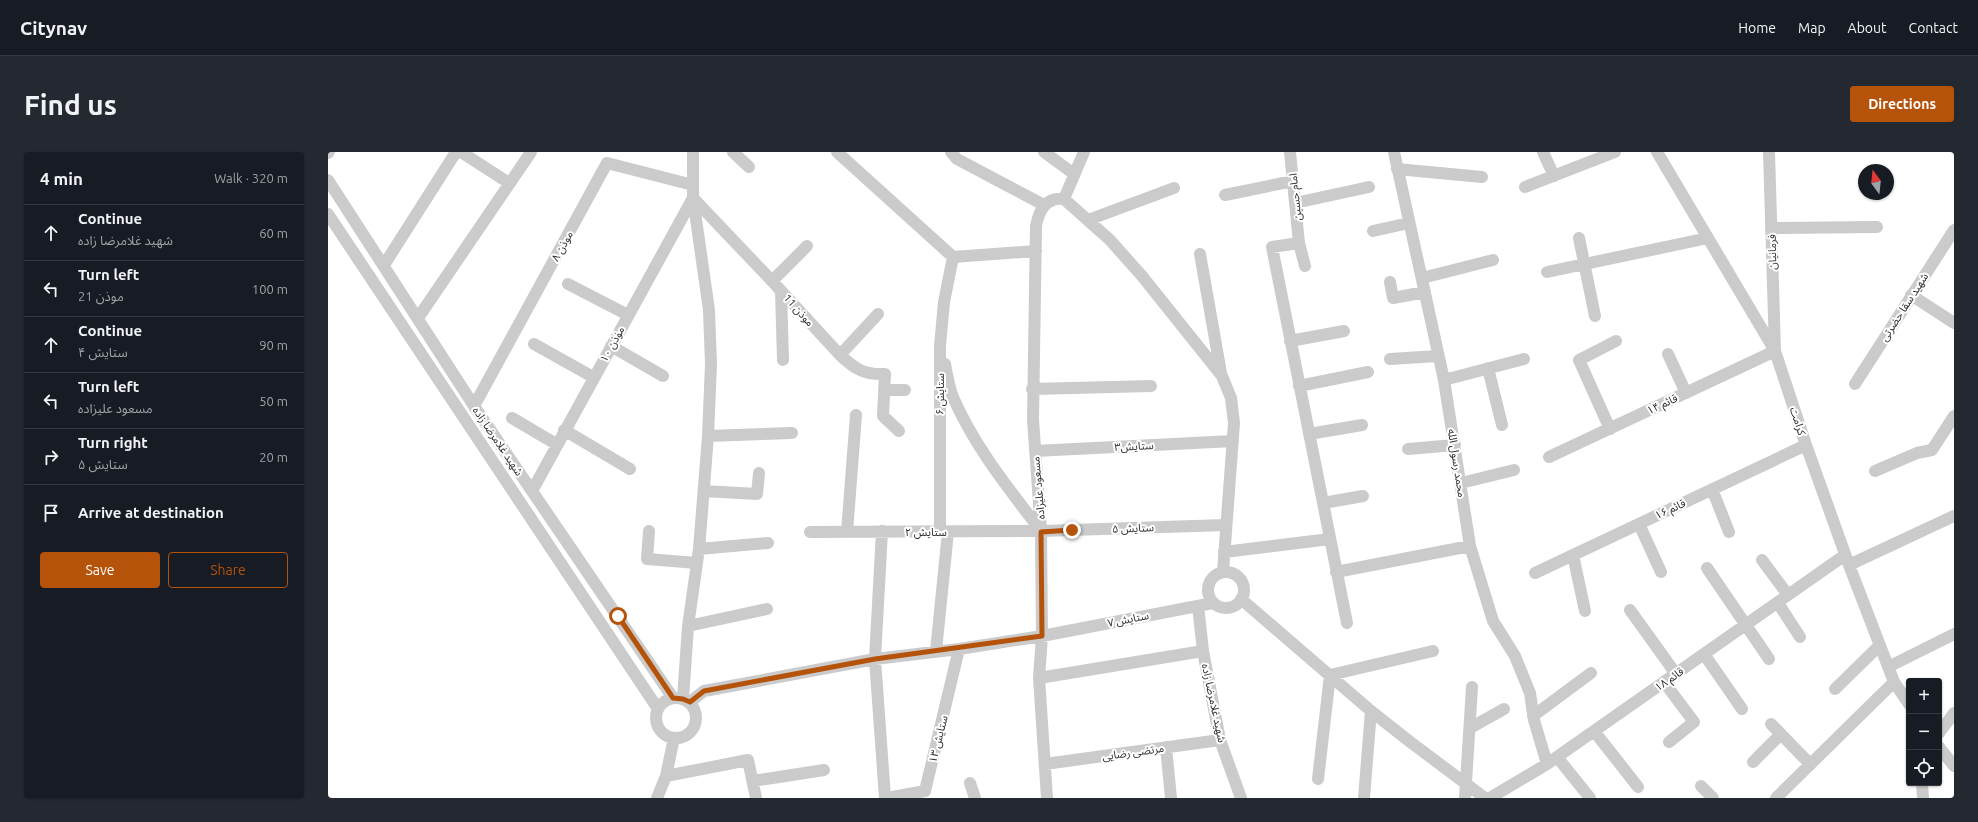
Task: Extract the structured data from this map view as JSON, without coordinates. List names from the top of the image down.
{
  "streets": {
    "street": [
      "امام حسین",
      "موذن ۸",
      "فرمانیان",
      "شهید سقا حضرتی",
      "موذن 11",
      "موٰذن ۱۰",
      "ستایش ۶",
      "قائم ۱۴",
      "کرامت",
      "شهید غلامرضا زاده",
      "ستایش۳",
      "محمد رسول الله",
      "مسعود علیزاده",
      "قائم ۱۶",
      "ستایش ۵",
      "ستایش ۲",
      "ستایش ۷",
      "قائم ۱۸",
      "ستایش ۱۳",
      "مرتضی رضایی"
    ]
  },
  "crossings": [
    ["موذن ۸", "شهید غلامرضا زاده"],
    ["فرمانیان", "قائم ۱۴"],
    ["فرمانیان", "کرامت"],
    ["موذن 11", "موٰذن ۱۰"],
    ["موٰذن ۱۰", "شهید غلامرضا زاده"],
    ["ستایش ۶", "ستایش ۲"],
    ["قائم ۱۴", "کرامت"],
    ["کرامت", "قائم ۱۶"],
    ["کرامت", "قائم ۱۸"],
    ["شهید غلامرضا زاده", "ستایش ۷"],
    ["شهید غلامرضا زاده", "مرتضی رضایی"],
    ["ستایش۳", "مسعود علیزاده"],
    ["محمد رسول الله", "قائم ۱۸"],
    ["مسعود علیزاده", "ستایش ۵"],
    ["مسعود علیزاده", "ستایش ۲"],
    ["مسعود علیزاده", "ستایش ۷"],
    ["مسعود علیزاده", "مرتضی رضایی"],
    ["ستایش ۵", "ستایش ۲"],
    ["ستایش ۷", "ستایش ۱۳"]
  ],
  "north": "top",
  "page": {
    "header": "Citynav",
    "nav": [
      "Home",
      "Map",
      "About",
      "Contact"
    ],
    "buttons": [
      "Directions",
      ["Save", "Share"]
    ],
    "title": "Find us",
    "heading": ["4 min", "Walk · 320 m"],
    "list": [
      ["Continue", "شهید غلامرضا زاده", "60 m"],
      ["Turn left", "موذن 21", "100 m"],
      ["Continue", "ستایش ۴", "90 m"],
      ["Turn left", "مسعود علیزاده", "50 m"],
      ["Turn right", "ستایش ۵", "20 m"],
      "Arrive at destination"
    ],
    "map_buttons": ["+", "−"]
  }
}
